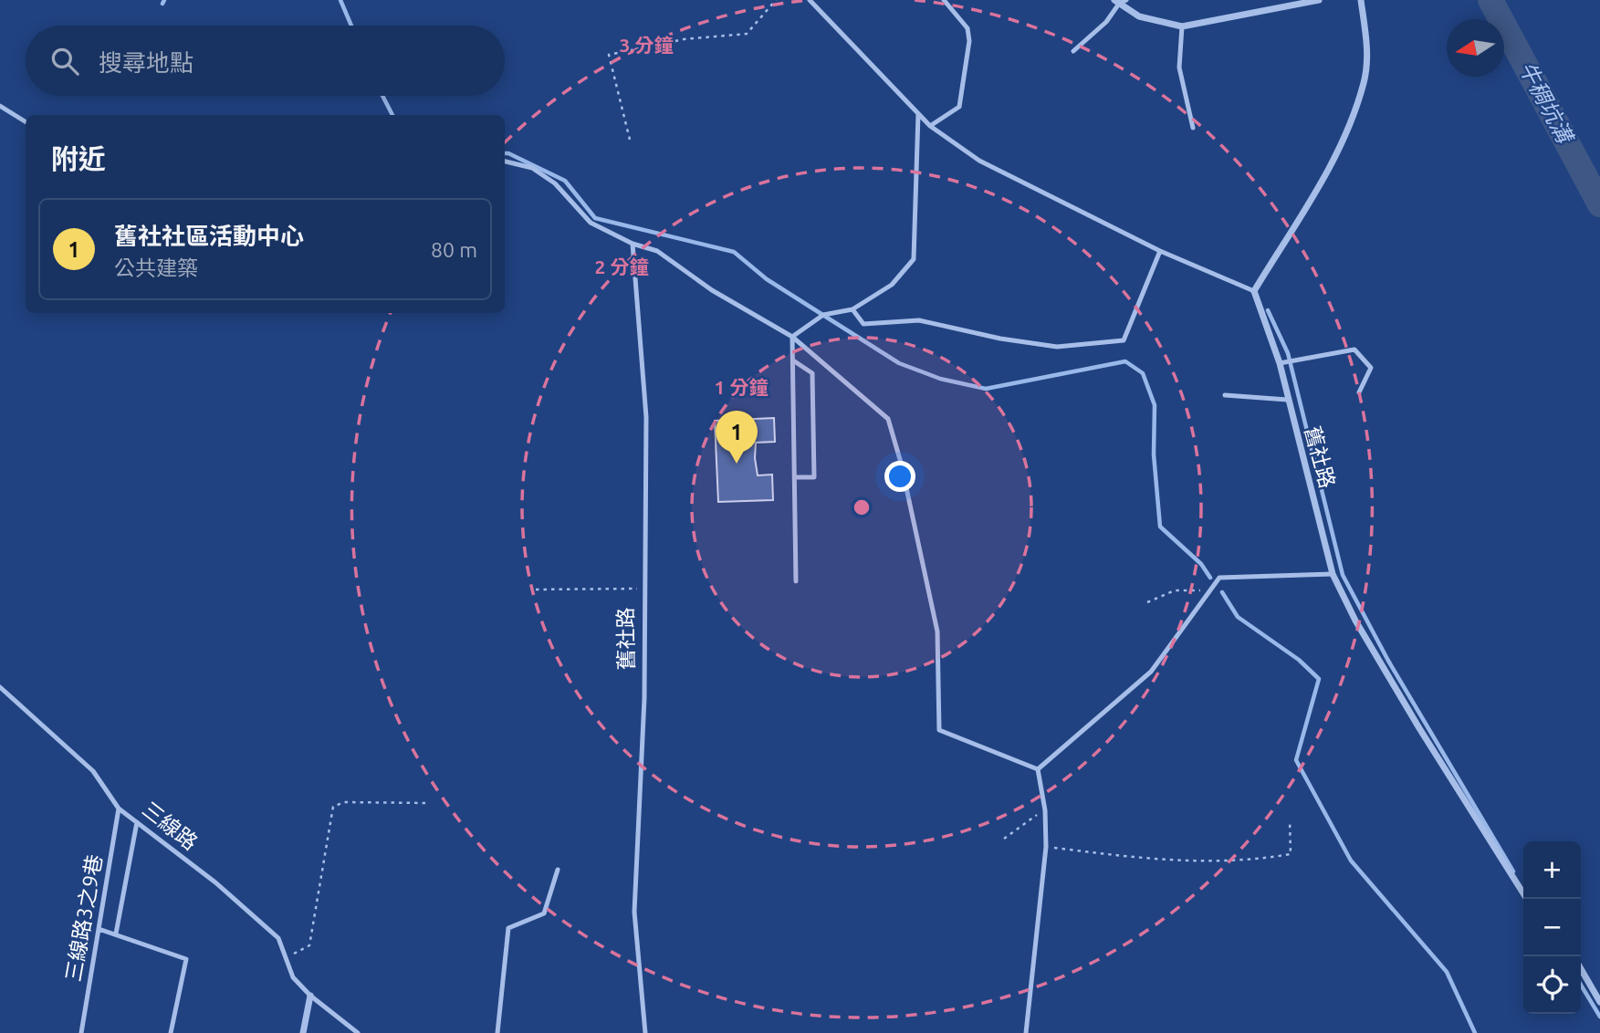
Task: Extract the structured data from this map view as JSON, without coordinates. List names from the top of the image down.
{
  "streets": {
    "street": ["舊社路"],
    "lane": ["三線路", "三線路3之9巷"]
  },
  "crossings": [
    ["三線路", "三線路3之9巷"]
  ],
  "water": ["牛稠坑溝"],
  "north": "left",
  "page": {
    "search": "搜尋地點",
    "heading": "附近",
    "list": [
      {
        "mark": "1",
        "name": "舊社社區活動中心",
        "note": "公共建築",
        "value": "80 m"
      }
    ],
    "pins": "1",
    "map_buttons": ["+", "−"]
  },
  "rings": ["3 分鐘", "2 分鐘", "1 分鐘"]
}
